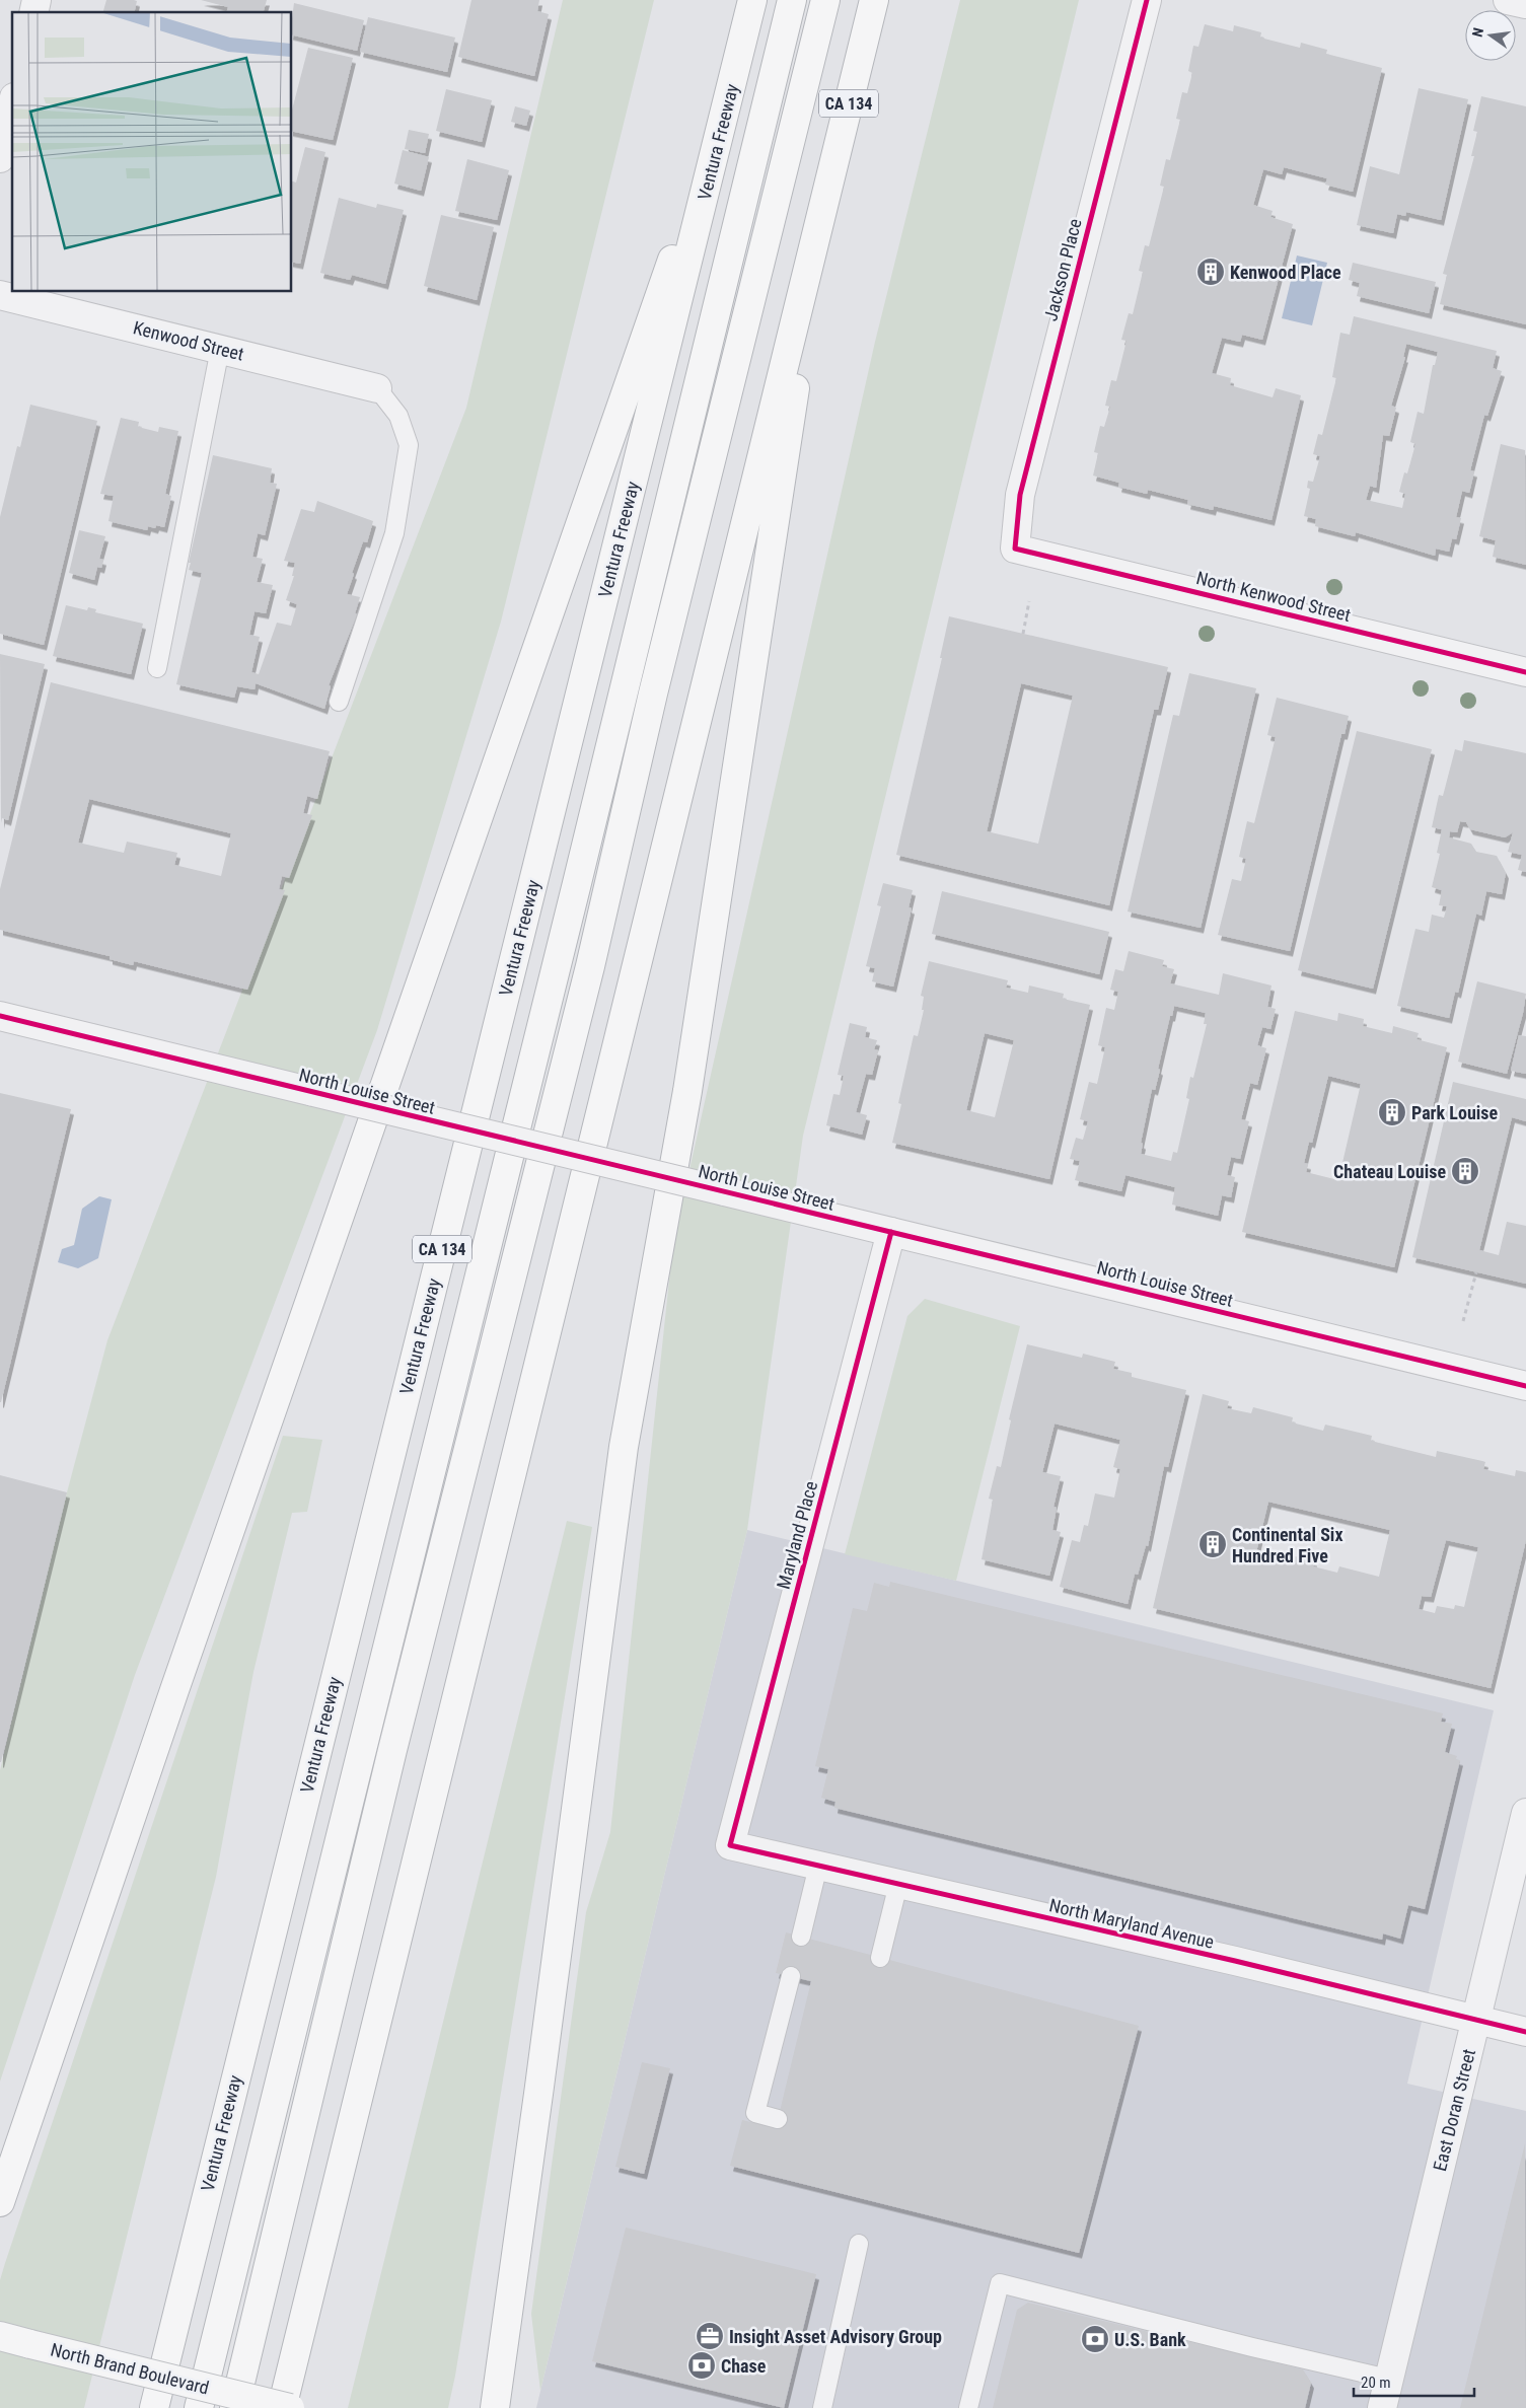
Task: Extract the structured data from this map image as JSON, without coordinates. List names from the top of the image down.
{
  "streets": {
    "main road": ["CA 134", "Ventura Freeway", "North Brand Boulevard"],
    "street": [
      "Jackson Place",
      "Kenwood Street",
      "North Kenwood Street",
      "North Louise Street",
      "Maryland Place",
      "North Maryland Avenue",
      "East Doran Street"
    ]
  },
  "crossings": [
    ["Jackson Place", "North Kenwood Street"],
    ["North Louise Street", "Maryland Place"],
    ["Maryland Place", "North Maryland Avenue"],
    ["North Maryland Avenue", "East Doran Street"]
  ],
  "places": {
    "building": [
      "Kenwood Place",
      "Park Louise",
      "Chateau Louise",
      "Continental Six Hundred Five"
    ],
    "office": ["Insight Asset Advisory Group"],
    "bank": ["U.S. Bank", "Chase"]
  },
  "scale_bar": "20 m",
  "north": "left"
}
